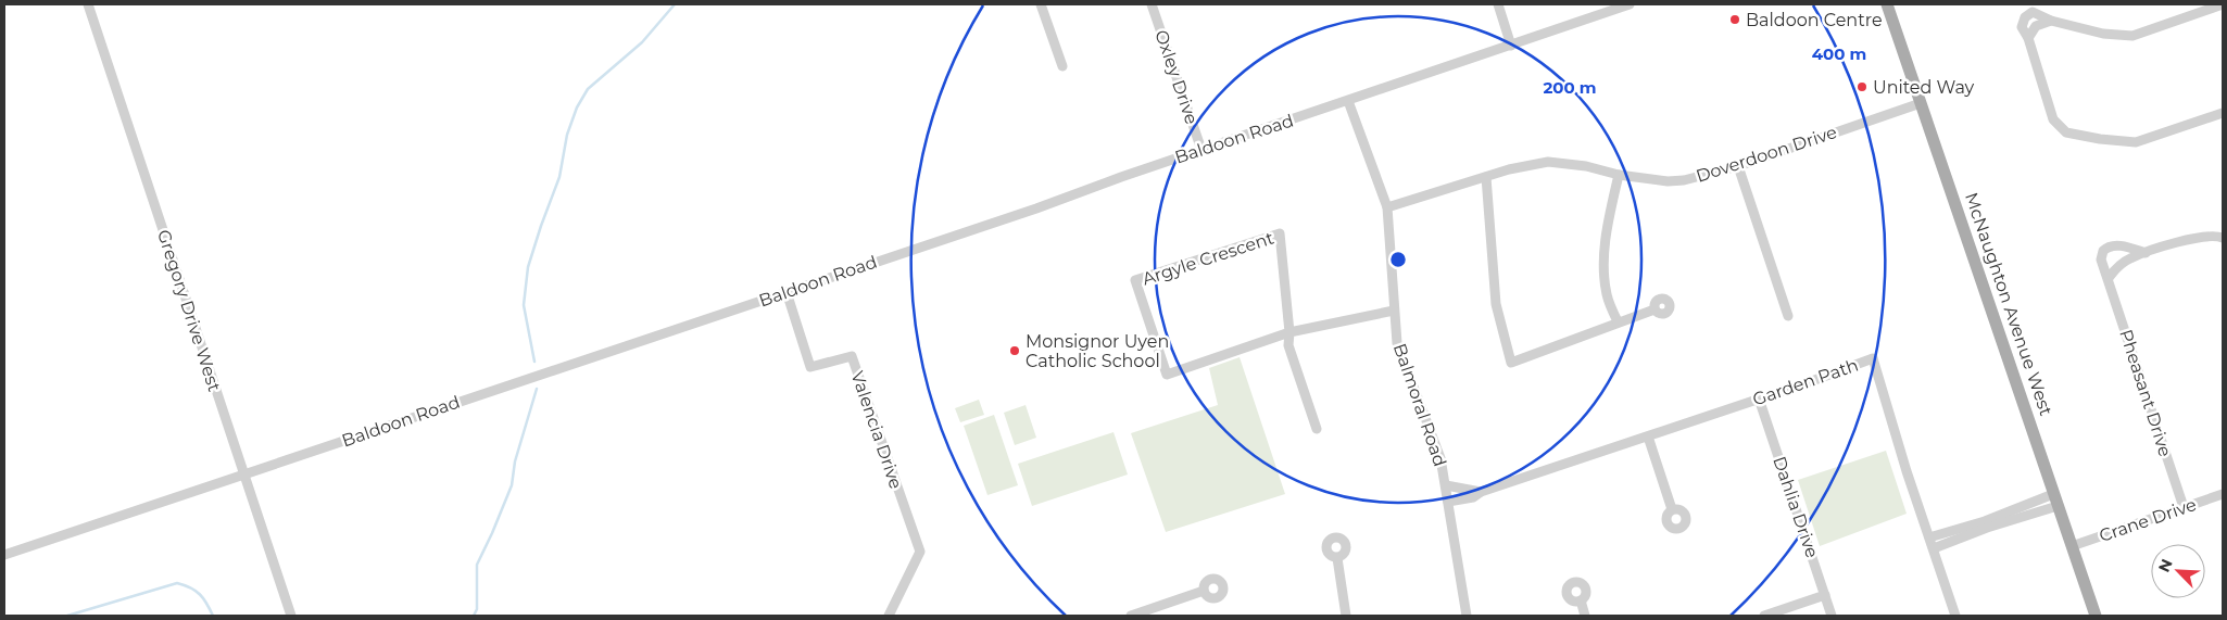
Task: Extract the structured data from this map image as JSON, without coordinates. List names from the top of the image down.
{
  "streets": {
    "main road": ["McNaughton Avenue West"],
    "street": [
      "Oxley Drive",
      "Baldoon Road",
      "Doverdoon Drive",
      "Argyle Crescent",
      "Gregory Drive West",
      "Garden Path",
      "Pheasant Drive",
      "Balmoral Road",
      "Valencia Drive",
      "Dahlia Drive",
      "Crane Drive"
    ]
  },
  "crossings": [
    ["Oxley Drive", "Baldoon Road"],
    ["Baldoon Road", "Gregory Drive West"],
    ["Baldoon Road", "Balmoral Road"],
    ["Baldoon Road", "Valencia Drive"],
    ["Doverdoon Drive", "McNaughton Avenue West"],
    ["Doverdoon Drive", "Balmoral Road"],
    ["Argyle Crescent", "Balmoral Road"],
    ["McNaughton Avenue West", "Crane Drive"],
    ["Garden Path", "Balmoral Road"],
    ["Garden Path", "Dahlia Drive"],
    ["Pheasant Drive", "Crane Drive"]
  ],
  "places": ["Baldoon Centre", "United Way", "Monsignor Uyen Catholic School"],
  "north": "top left",
  "rings": ["400 m", "200 m"]
}
